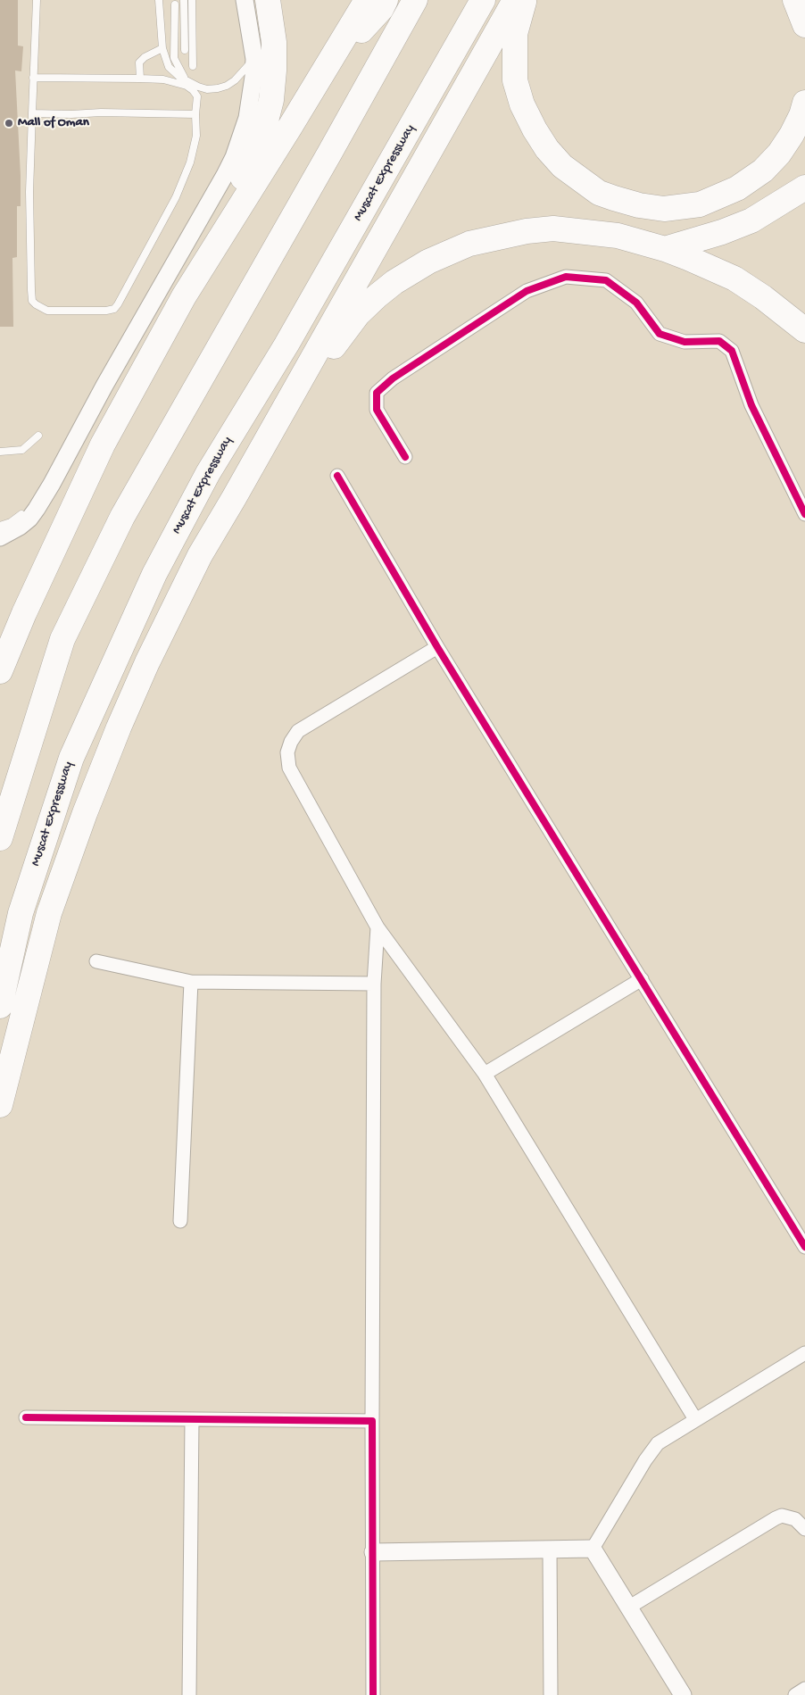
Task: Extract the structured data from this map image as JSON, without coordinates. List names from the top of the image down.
{
  "streets": {
    "highway": ["Muscat Expressway"]
  },
  "places": ["Mall of Oman"]
}
